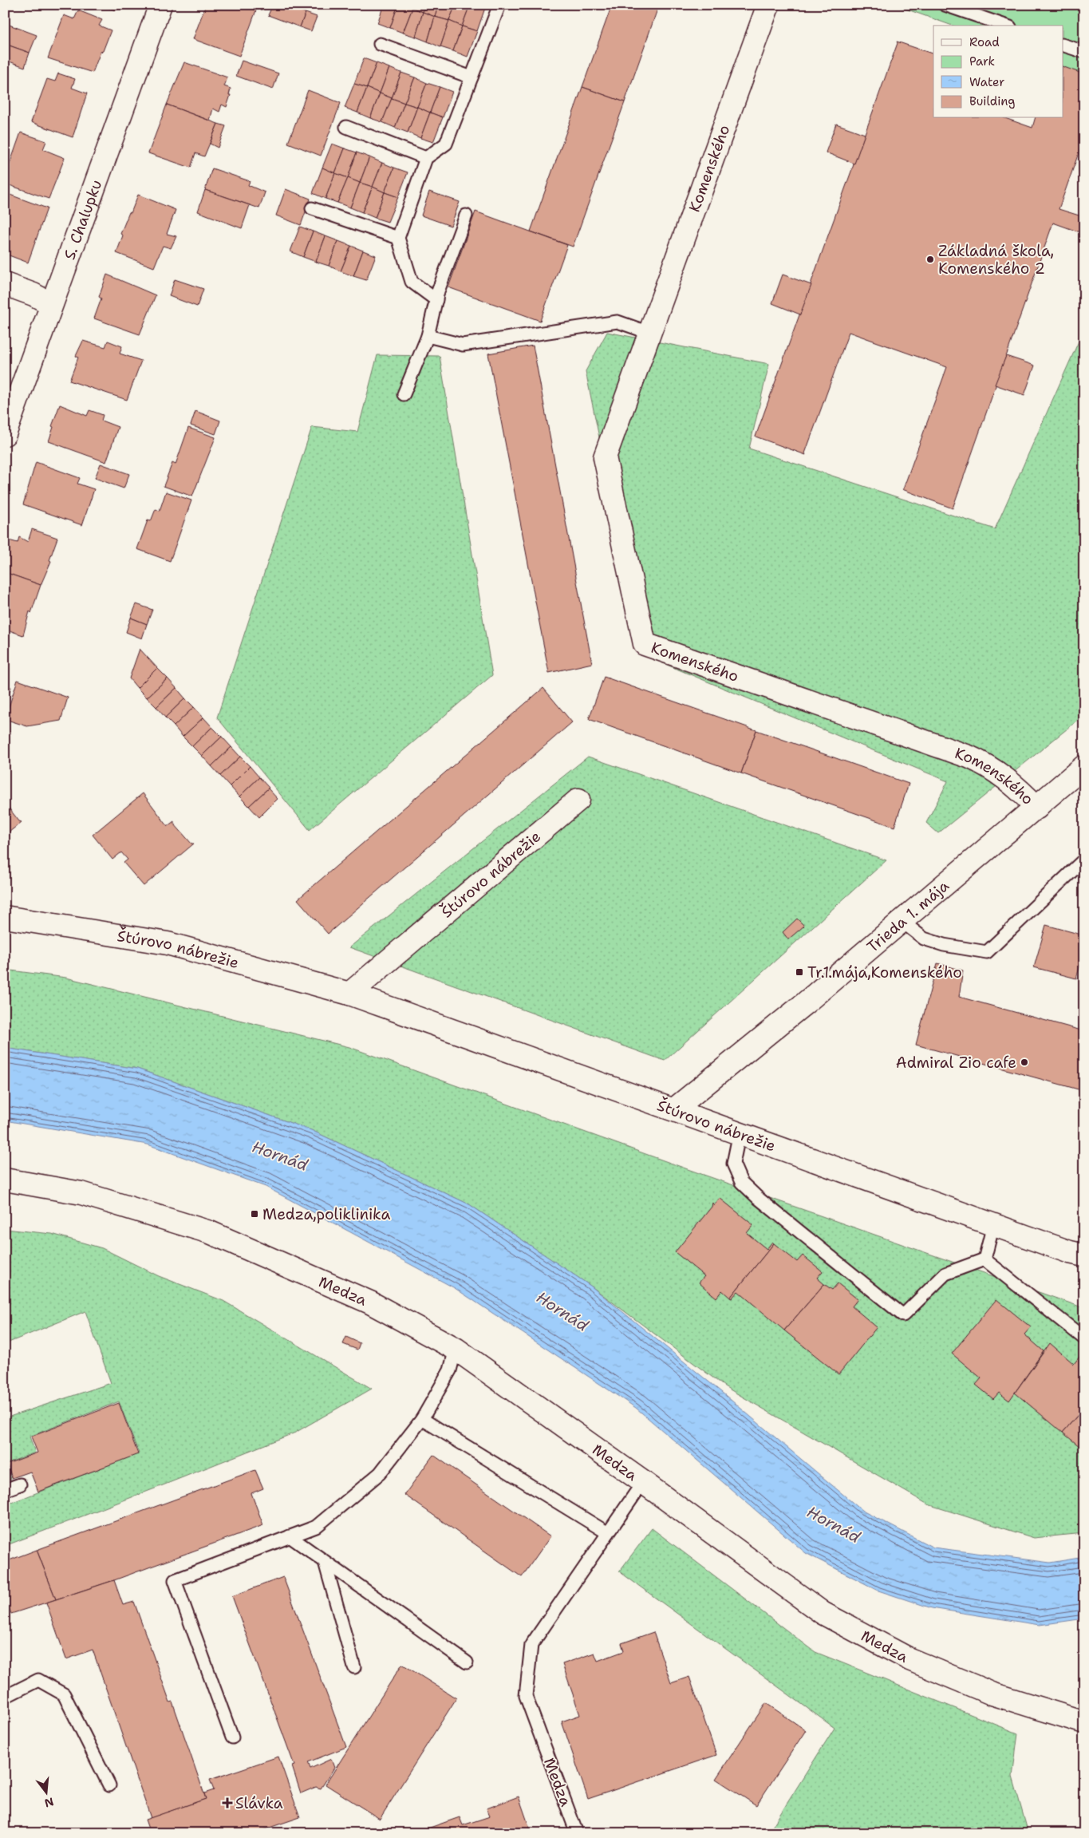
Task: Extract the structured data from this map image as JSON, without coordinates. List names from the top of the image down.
{
  "streets": {
    "street": [
      "Komenského",
      "S. Chalupku",
      "Štúrovo nábrežie",
      "Trieda 1. mája",
      "Medza"
    ]
  },
  "crossings": [
    ["Komenského", "Trieda 1. mája"],
    ["Štúrovo nábrežie", "Trieda 1. mája"]
  ],
  "water": ["Hornád"],
  "places": {
    "other": ["Základná škola, Komenského 2", "Admiral Zio cafe"],
    "transit": ["Tr.1.mája,Komenského", "Medza,poliklinika"],
    "health": ["Slávka"]
  },
  "legend": [
    "Road",
    "Park",
    "Water",
    "Building"
  ],
  "north": "bottom"
}
